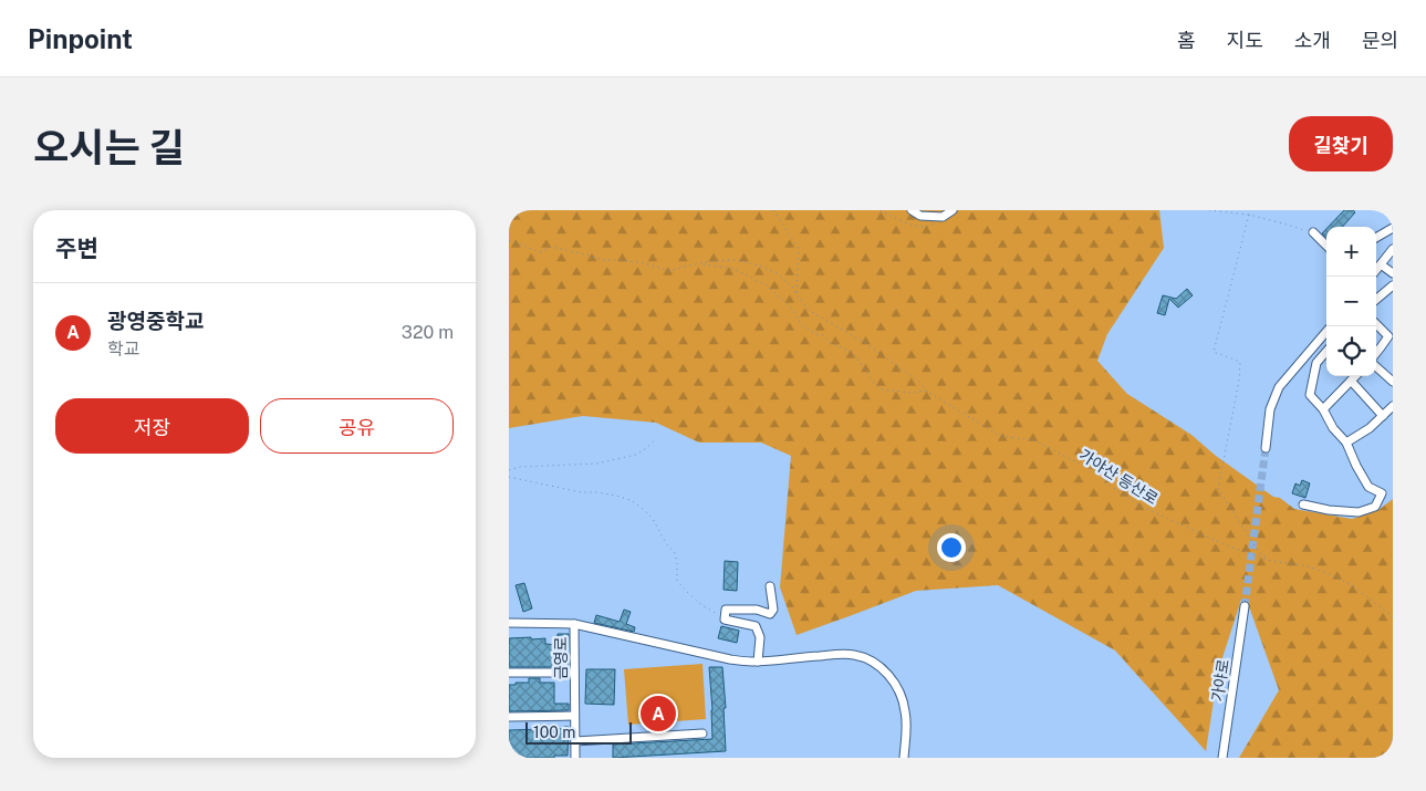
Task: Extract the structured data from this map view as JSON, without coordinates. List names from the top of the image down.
{
  "streets": {
    "street": ["금영로", "가야로"],
    "path": ["가야산 등산로"]
  },
  "scale_bar": "100 m",
  "page": {
    "header": "Pinpoint",
    "nav": [
      "홈",
      "지도",
      "소개",
      "문의"
    ],
    "title": "오시는 길",
    "buttons": [
      "길찾기",
      ["저장", "공유"]
    ],
    "heading": "주변",
    "map_buttons": ["+", "−"],
    "list": [
      {
        "mark": "A",
        "name": "광영중학교",
        "note": "학교",
        "value": "320 m"
      }
    ],
    "pins": "A",
    "scale": "100 m"
  }
}
